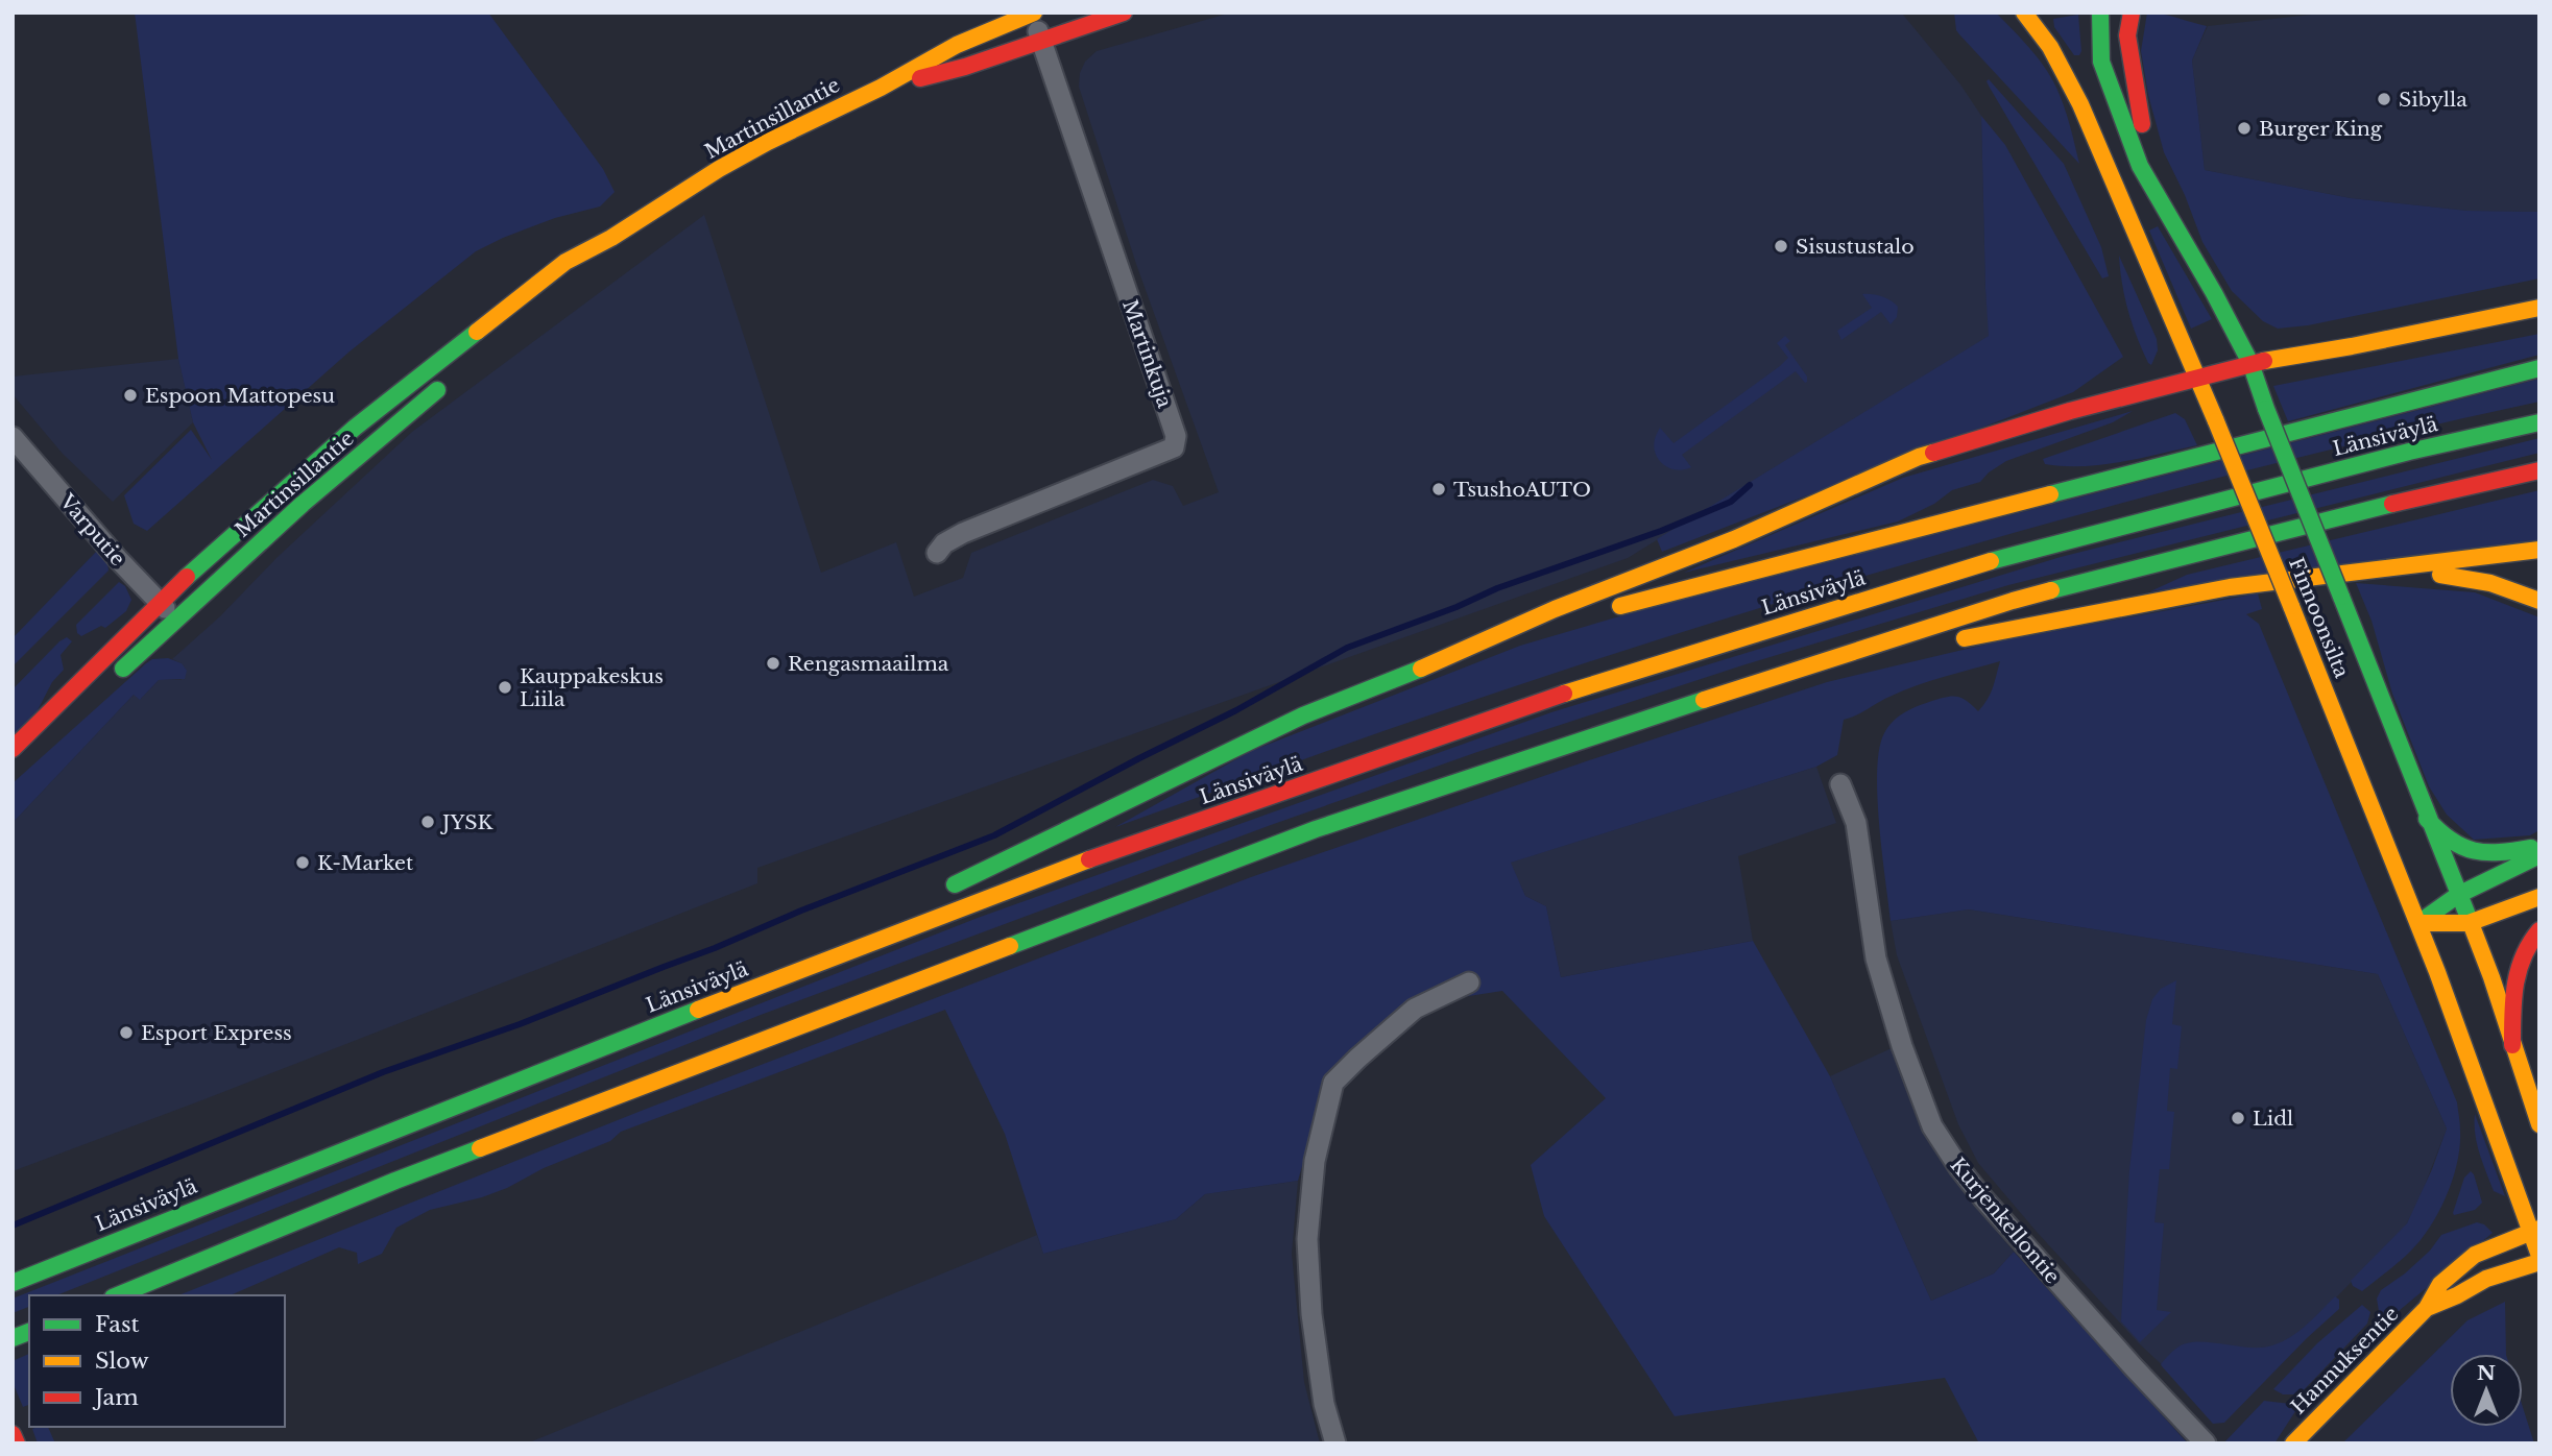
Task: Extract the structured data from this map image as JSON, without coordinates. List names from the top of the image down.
{
  "streets": {
    "main road": [
      "Martinsillantie",
      "Länsiväylä",
      "Finnoonsilta",
      "Hannuksentie"
    ],
    "street": ["Martinkuja", "Varputie", "Kurjenkellontie"]
  },
  "crossings": [
    ["Martinsillantie", "Martinkuja"],
    ["Martinsillantie", "Varputie"],
    ["Finnoonsilta", "Hannuksentie"]
  ],
  "places": [
    "Sibylla",
    "Burger King",
    "Sisustustalo",
    "Espoon Mattopesu",
    "TsushoAUTO",
    "Rengasmaailma",
    "Kauppakeskus Liila",
    "JYSK",
    "K-Market",
    "Esport Express",
    "Lidl"
  ],
  "legend": ["Fast", "Slow", "Jam"],
  "north": "top"
}
